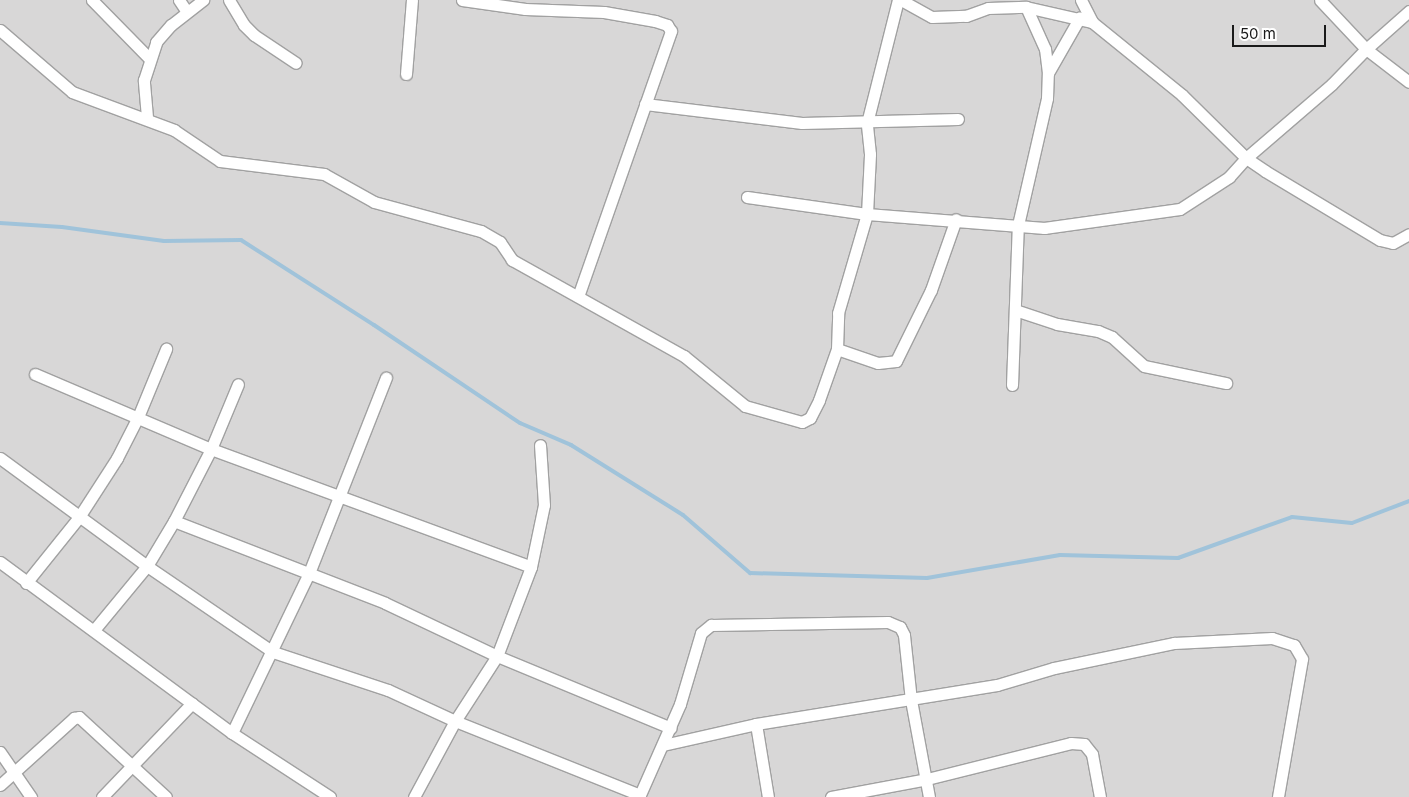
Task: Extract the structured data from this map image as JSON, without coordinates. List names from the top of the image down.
{
  "scale_bar": "50 m"
}
